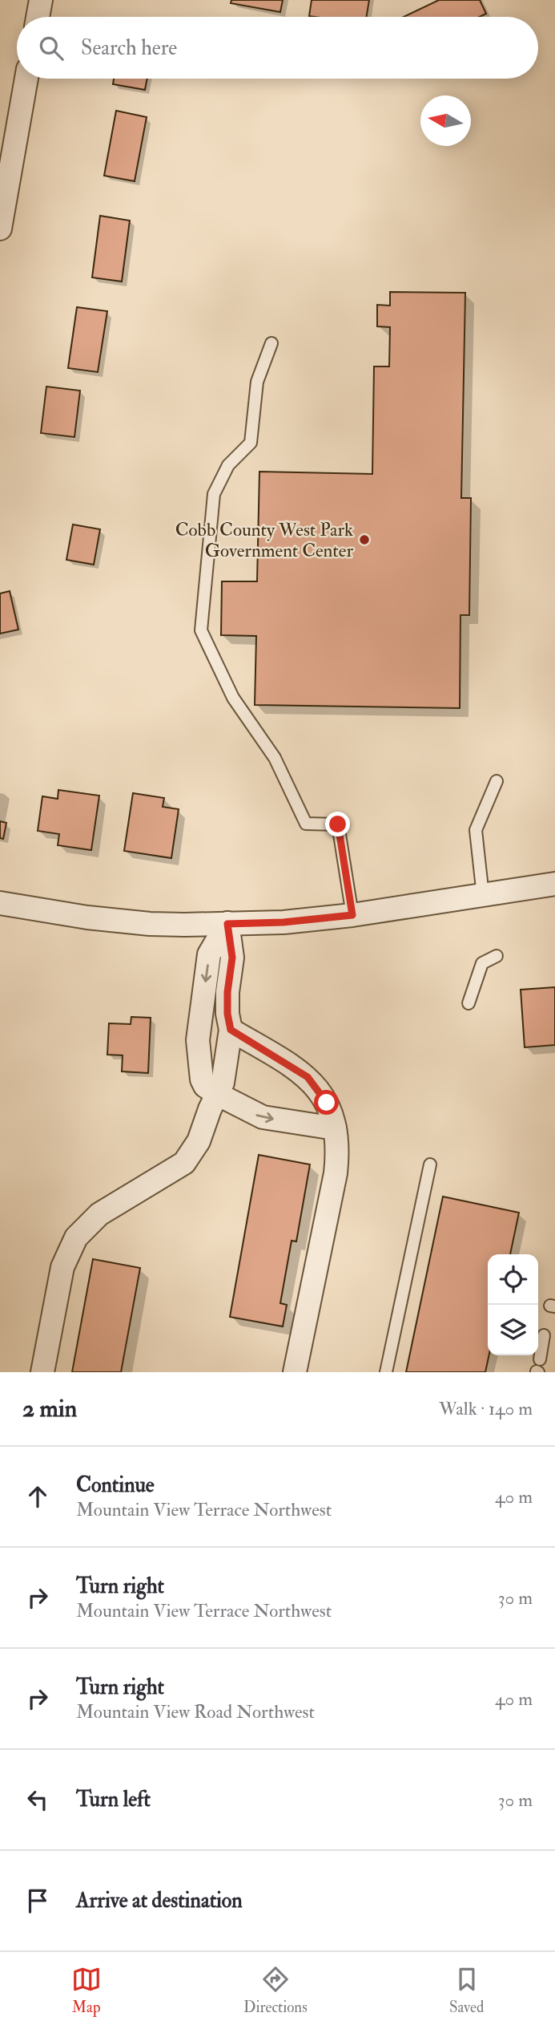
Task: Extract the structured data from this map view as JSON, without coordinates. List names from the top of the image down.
{
  "places": ["Cobb County West Park Government Center"],
  "north": "left",
  "page": {
    "search": "Search here",
    "heading": ["2 min", "Walk · 140 m"],
    "list": [
      ["Continue", "Mountain View Terrace Northwest", "40 m"],
      ["Turn right", "Mountain View Terrace Northwest", "30 m"],
      ["Turn right", "Mountain View Road Northwest", "40 m"],
      ["Turn left", "30 m"],
      "Arrive at destination"
    ],
    "nav": ["Map", "Directions", "Saved"]
  }
}
